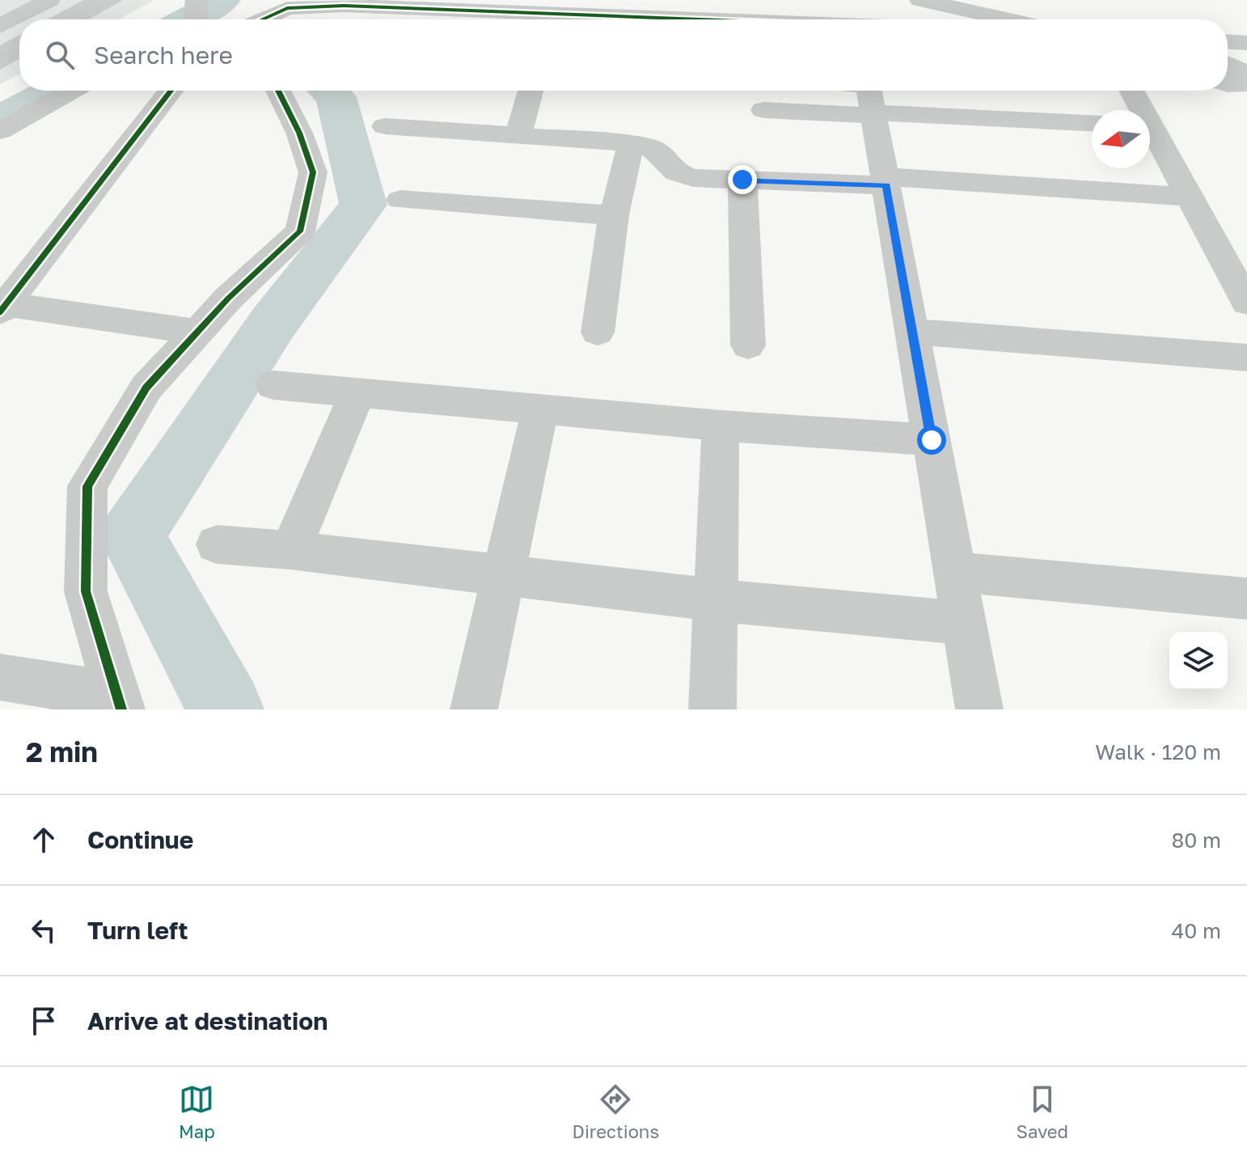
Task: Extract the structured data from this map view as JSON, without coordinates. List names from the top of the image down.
{
  "north": "left",
  "page": {
    "search": "Search here",
    "heading": ["2 min", "Walk · 120 m"],
    "list": [
      ["Continue", "80 m"],
      ["Turn left", "40 m"],
      "Arrive at destination"
    ],
    "nav": ["Map", "Directions", "Saved"]
  }
}
